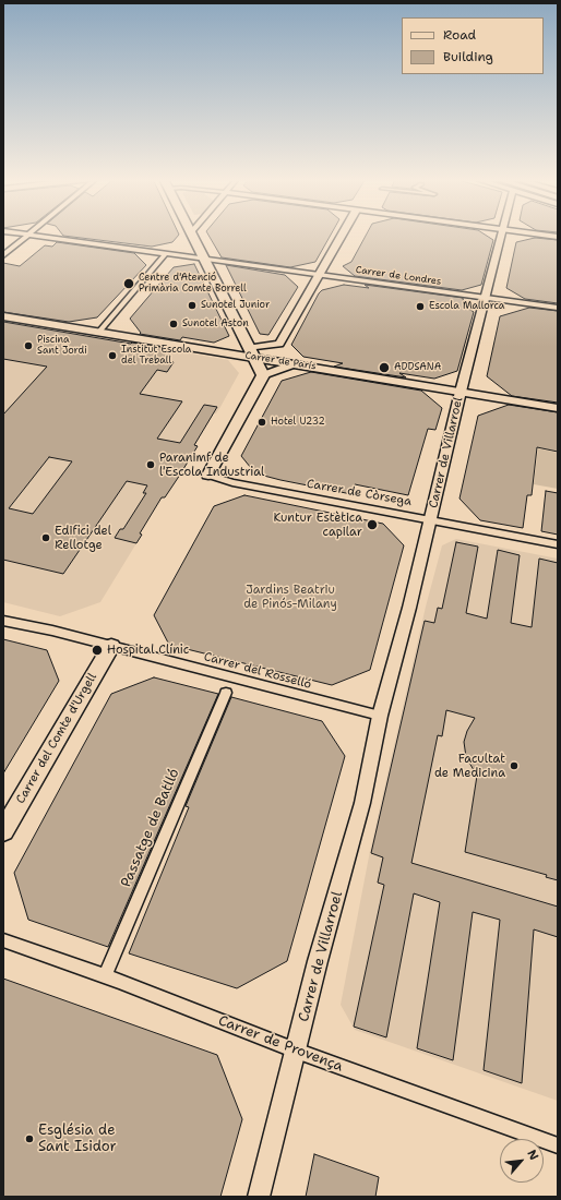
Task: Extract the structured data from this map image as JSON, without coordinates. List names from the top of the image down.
{
  "streets": {
    "main road": ["Carrer de París", "Carrer del Comte d'Urgell"],
    "street": [
      "Carrer de Londres",
      "Carrer de Villarroel",
      "Carrer de Còrsega",
      "Carrer del Rosselló",
      "Passatge de Batlló",
      "Carrer de Provença"
    ]
  },
  "crossings": [
    ["Carrer de Londres", "Carrer de Villarroel"],
    ["Carrer de París", "Carrer de Villarroel"],
    ["Carrer de Villarroel", "Carrer de Còrsega"],
    ["Carrer de Villarroel", "Carrer del Rosselló"],
    ["Carrer de Villarroel", "Carrer de Provença"],
    ["Carrer del Rosselló", "Carrer del Comte d'Urgell"],
    ["Passatge de Batlló", "Carrer de Provença"]
  ],
  "parks": ["Jardins Beatriu de Pinós-Milany"],
  "places": [
    "Centre d'Atenció Primària Comte Borrell",
    "Sunotel Junior",
    "Escola Mallorca",
    "Sunotel Aston",
    "Piscina Sant Jordi",
    "Institut Escola del Treball",
    "ADDSANA",
    "Hotel U232",
    "Paranimf de l'Escola Industrial",
    "Kuntur Estètica capilar",
    "Edifici del Rellotge",
    "Hospital Clínic",
    "Facultat de Medicina",
    "Església de Sant Isidor"
  ],
  "legend": ["Road", "Building"],
  "north": "top right"
}
